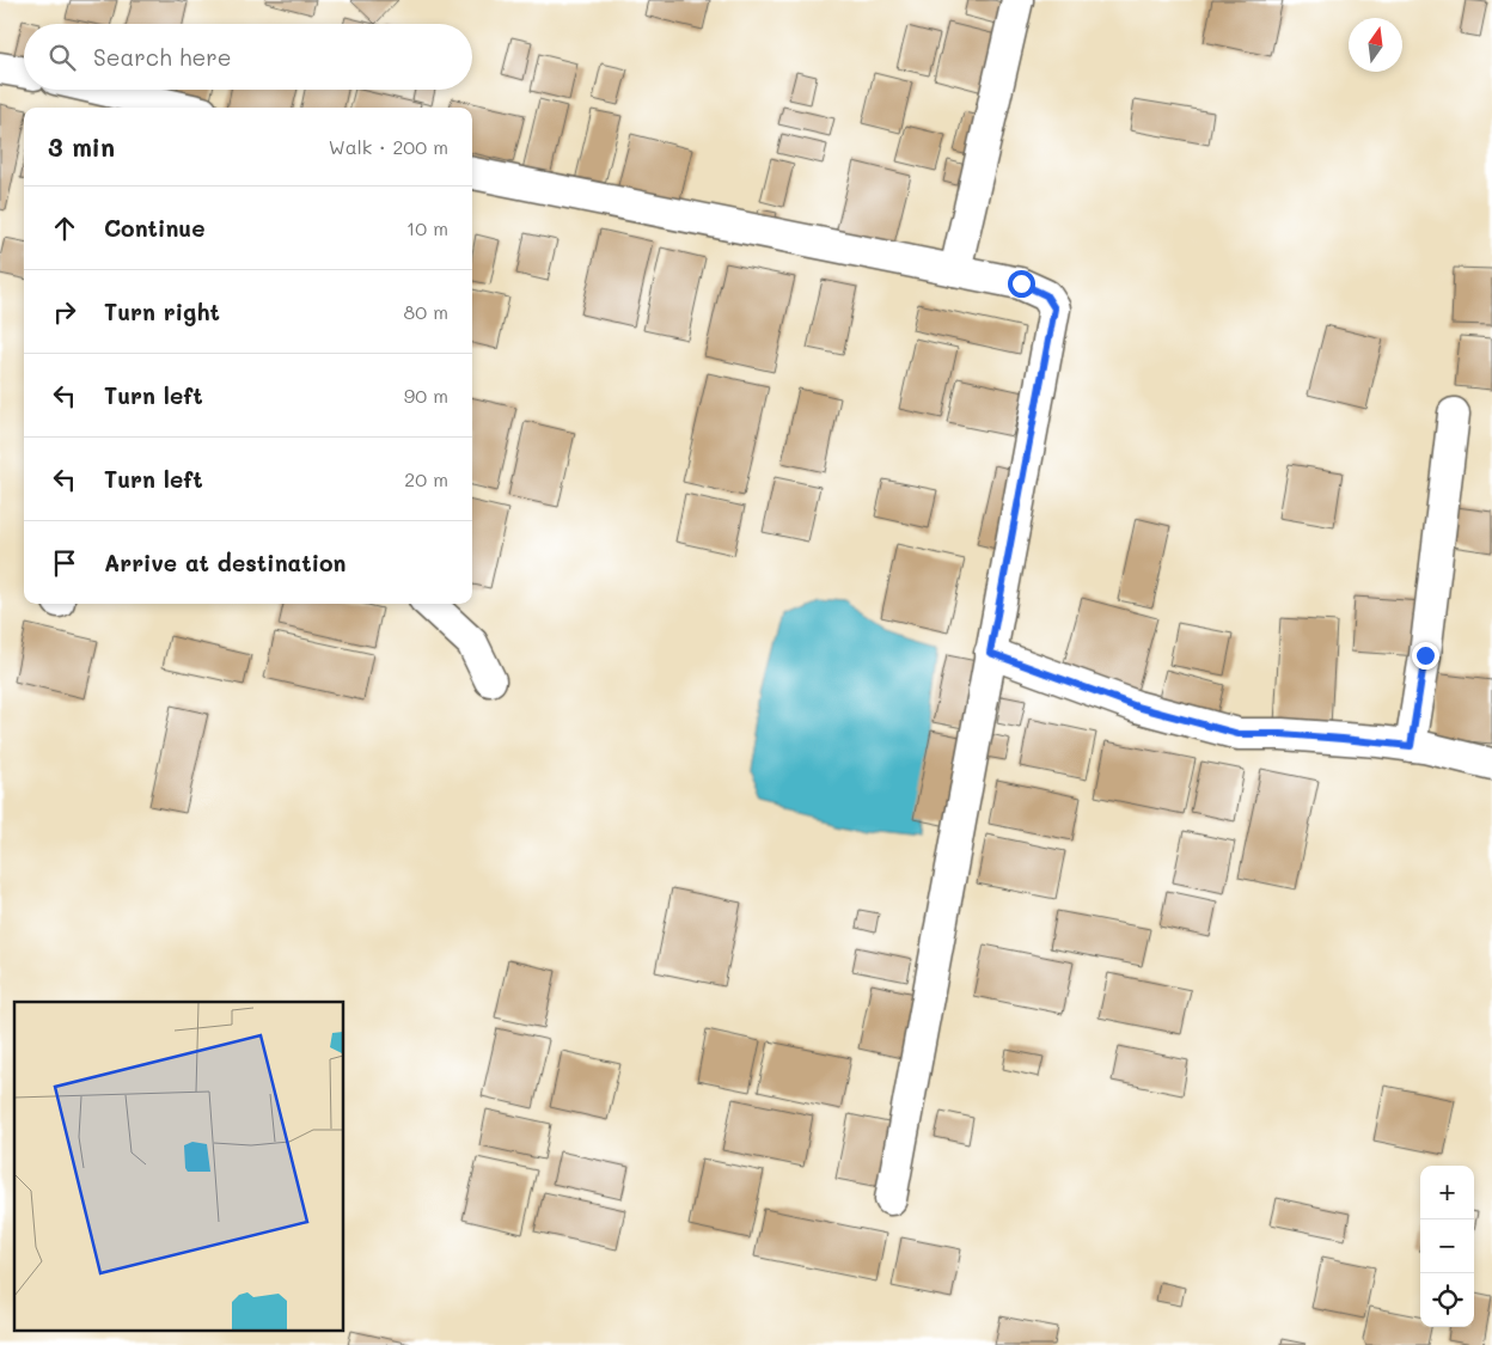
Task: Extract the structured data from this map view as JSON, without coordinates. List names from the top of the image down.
{
  "north": "top",
  "page": {
    "search": "Search here",
    "heading": ["3 min", "Walk · 200 m"],
    "list": [
      ["Continue", "10 m"],
      ["Turn right", "80 m"],
      ["Turn left", "90 m"],
      ["Turn left", "20 m"],
      "Arrive at destination"
    ],
    "map_buttons": ["+", "−"]
  }
}
